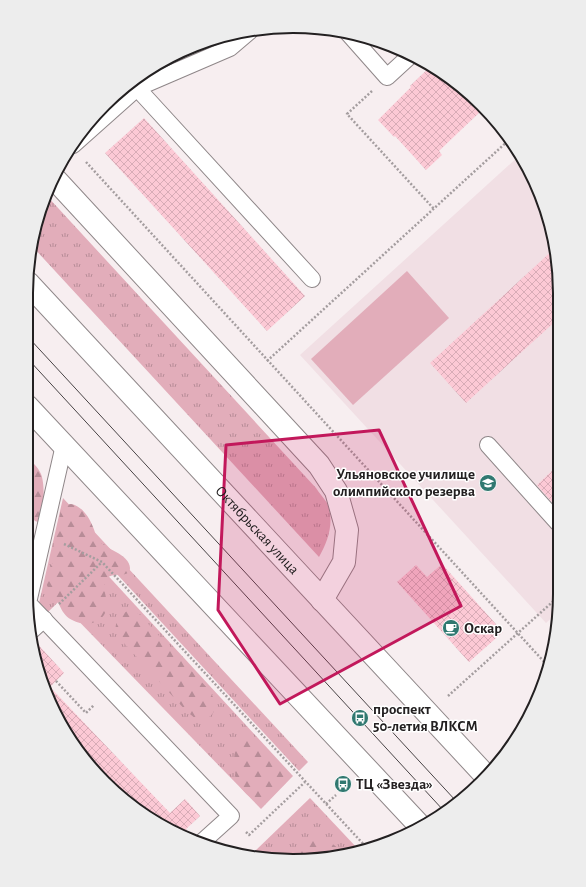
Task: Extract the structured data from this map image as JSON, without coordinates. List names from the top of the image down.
{
  "streets": {
    "main road": ["Октябрьская улица"]
  },
  "places": {
    "school or university": ["Ульяновское училище олимпийского резерва"],
    "cafe": ["Оскар"],
    "bus stop": ["проспект 50-летия ВЛКСМ", "ТЦ «Звезда»"]
  }
}
